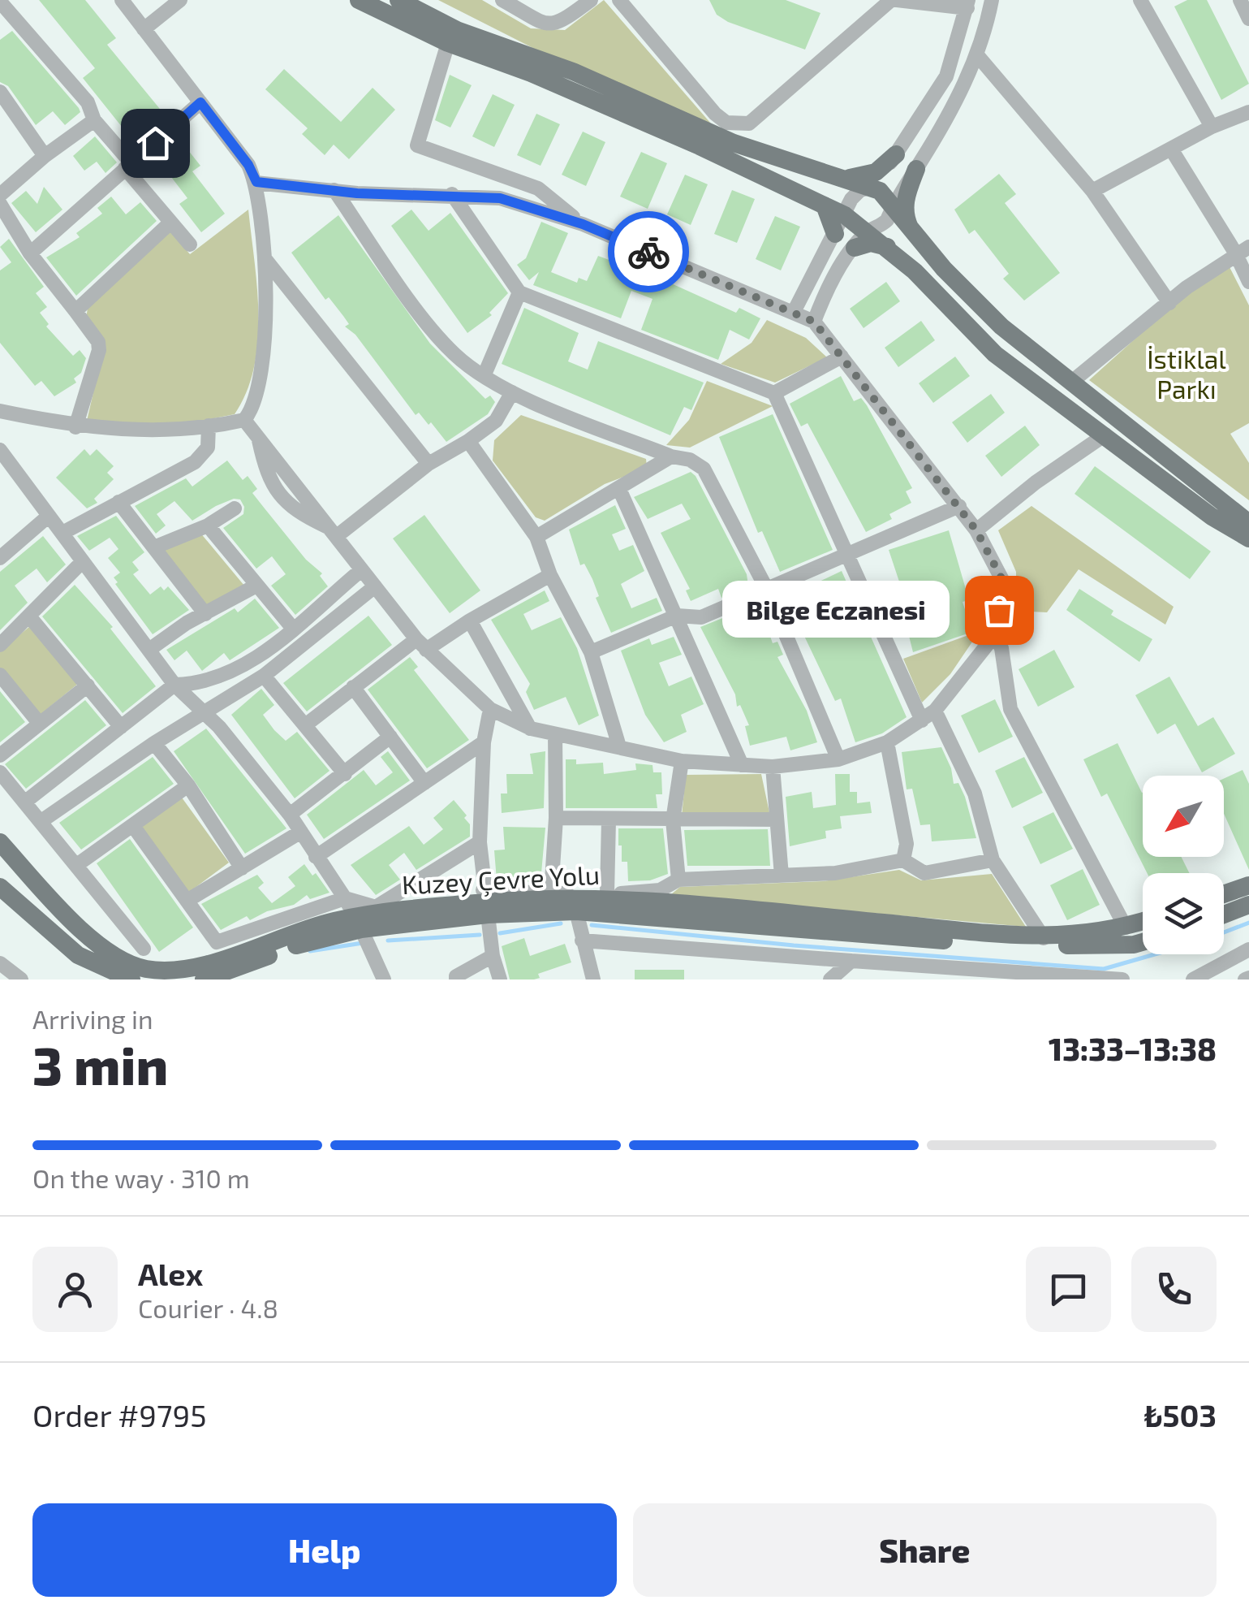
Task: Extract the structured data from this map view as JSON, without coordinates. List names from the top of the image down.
{
  "streets": {
    "main road": ["Kuzey Çevre Yolu"]
  },
  "parks": ["İstiklal Parkı"],
  "places": ["Bilge Eczanesi"],
  "north": "bottom left",
  "page": {
    "bubble": "Bilge Eczanesi",
    "heading": ["3 min", "Arriving in", "13:33–13:38"],
    "panel": [
      "Alex",
      "Courier · 4.8",
      "Order #9795",
      "₺503"
    ],
    "bar": "On the way · 310 m",
    "buttons": ["Help", "Share"]
  }
}
